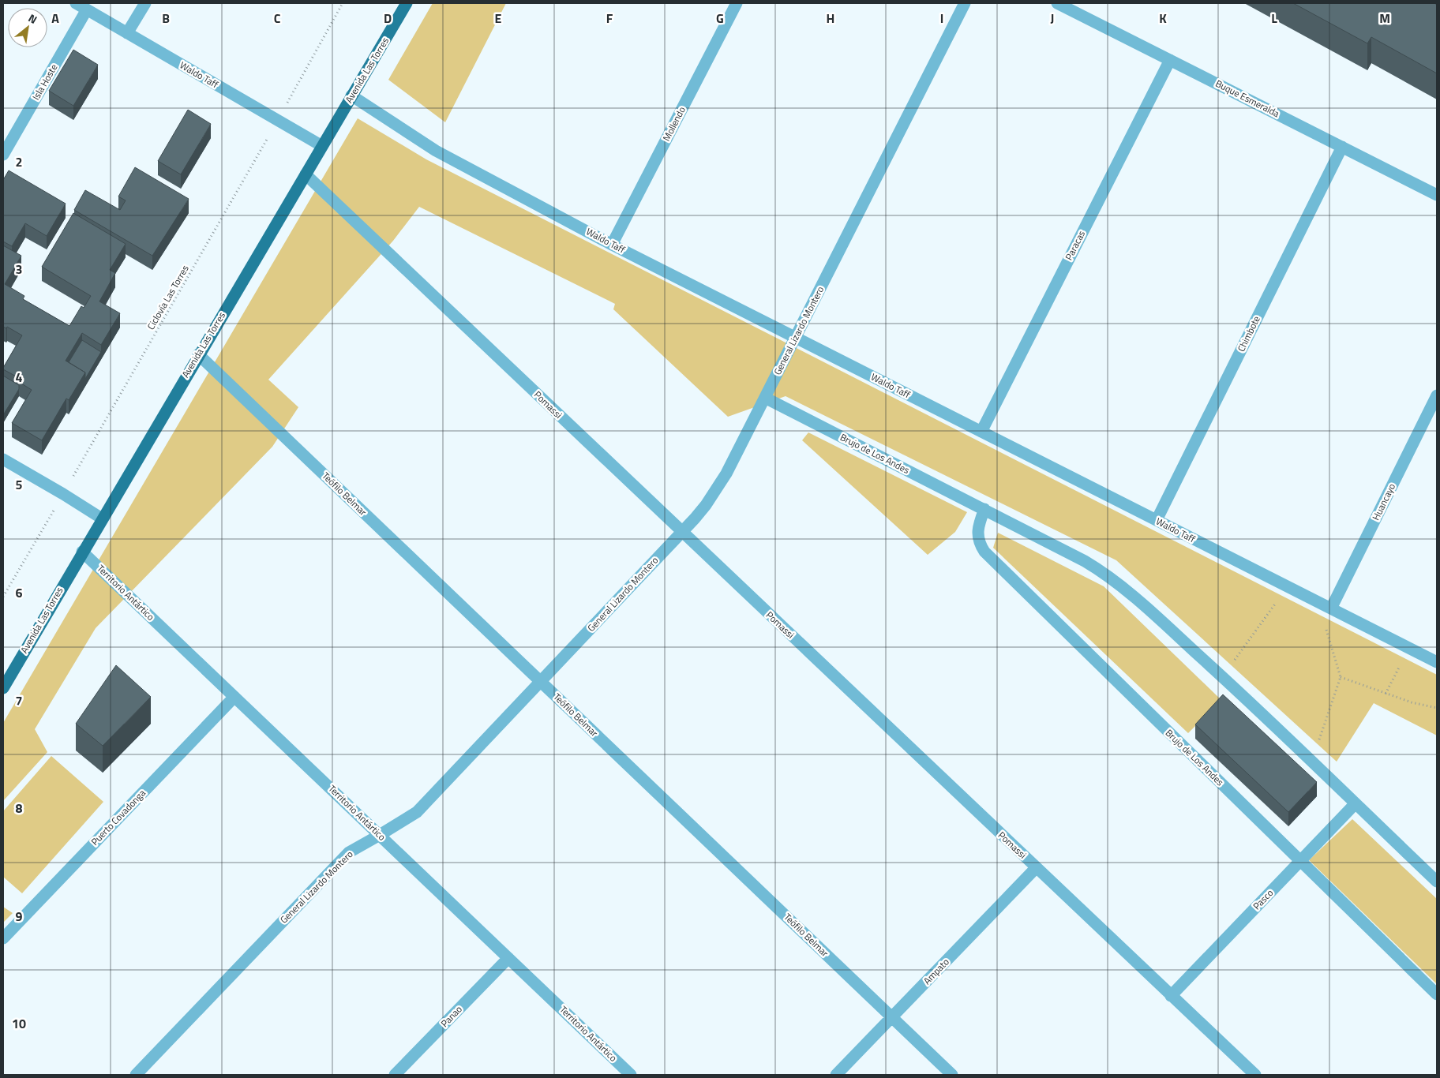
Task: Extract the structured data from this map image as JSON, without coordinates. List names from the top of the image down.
{
  "streets": {
    "main road": ["Avenida Las Torres"],
    "street": [
      "Waldo Taff",
      "Isla Hoste",
      "Buque Esmeralda",
      "Mollendo",
      "Paracas",
      "General Lizardo Montero",
      "Chimbote",
      "Pomassi",
      "Brujo de Los Andes",
      "Teófilo Belmar",
      "Huancayo",
      "Territorio Antártico",
      "Puerto Covadonga",
      "Pasco",
      "Ampato",
      "Panao"
    ],
    "path": ["Ciclovía Las Torres"]
  },
  "crossings": [
    ["Avenida Las Torres", "Waldo Taff"],
    ["Avenida Las Torres", "Pomassi"],
    ["Avenida Las Torres", "Teófilo Belmar"],
    ["Avenida Las Torres", "Territorio Antártico"],
    ["Waldo Taff", "Isla Hoste"],
    ["Waldo Taff", "Mollendo"],
    ["Waldo Taff", "Paracas"],
    ["Waldo Taff", "Ciclovía Las Torres"],
    ["Waldo Taff", "General Lizardo Montero"],
    ["Waldo Taff", "Chimbote"],
    ["Waldo Taff", "Huancayo"],
    ["Buque Esmeralda", "Paracas"],
    ["Buque Esmeralda", "Chimbote"],
    ["General Lizardo Montero", "Pomassi"],
    ["General Lizardo Montero", "Brujo de Los Andes"],
    ["General Lizardo Montero", "Teófilo Belmar"],
    ["General Lizardo Montero", "Territorio Antártico"],
    ["Pomassi", "Pasco"],
    ["Pomassi", "Ampato"],
    ["Brujo de Los Andes", "Pasco"],
    ["Teófilo Belmar", "Ampato"],
    ["Territorio Antártico", "Puerto Covadonga"],
    ["Territorio Antártico", "Panao"]
  ],
  "north": "top right",
  "grid": {
    "columns": [
      "A",
      "B",
      "C",
      "D",
      "E",
      "F",
      "G",
      "H",
      "I",
      "J",
      "K",
      "L",
      "M"
    ],
    "rows": [
      "2",
      "3",
      "4",
      "5",
      "6",
      "7",
      "8",
      "9",
      "10"
    ]
  }
}
